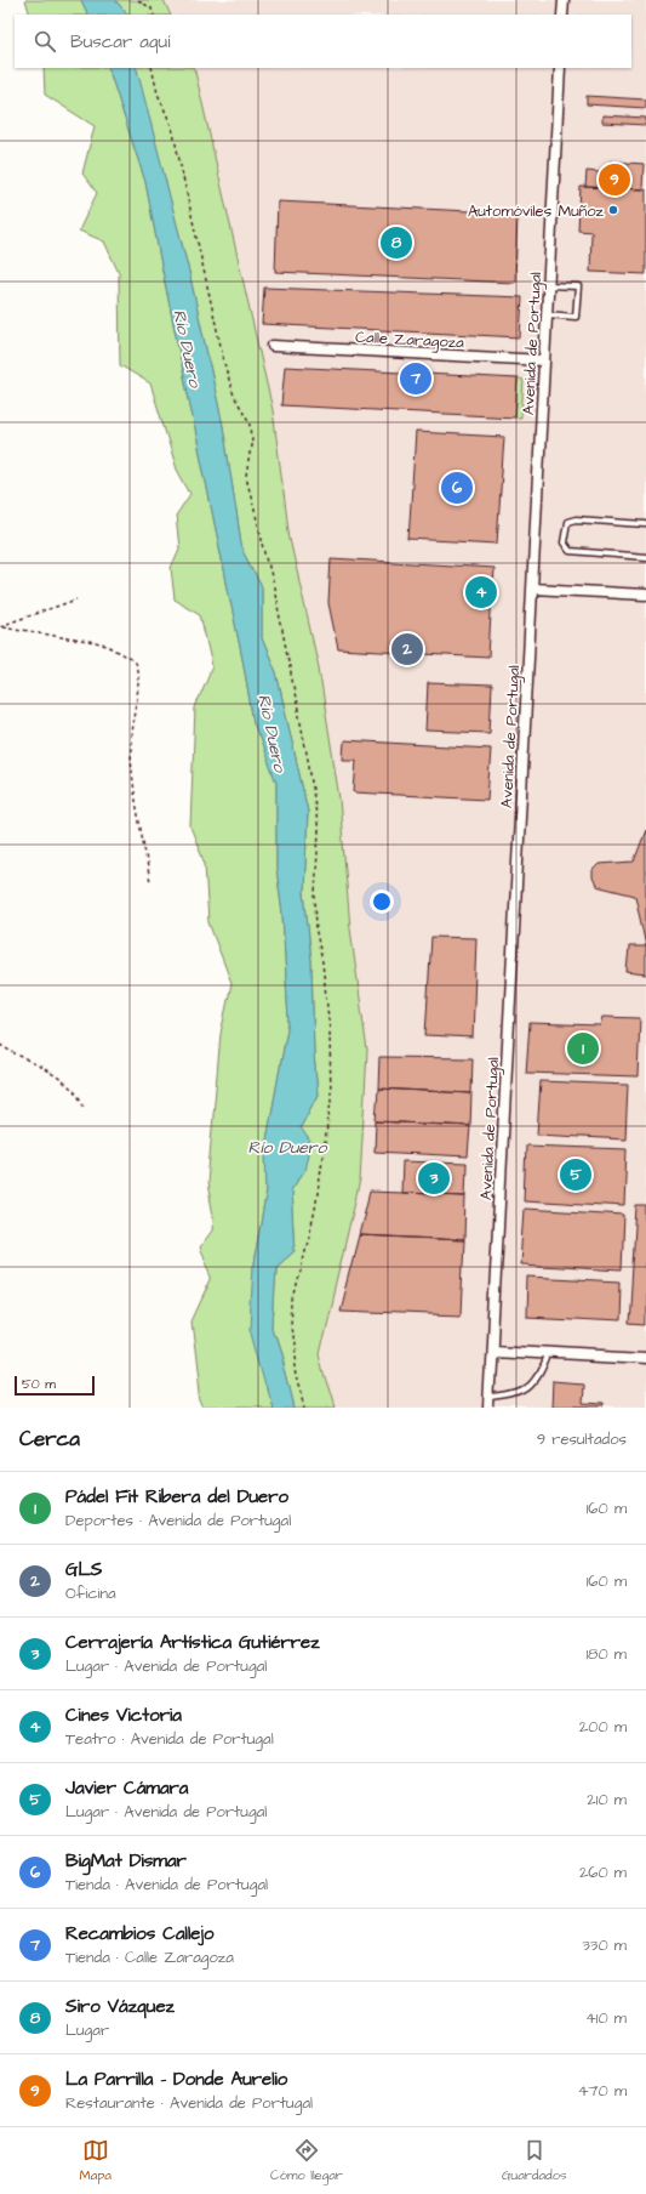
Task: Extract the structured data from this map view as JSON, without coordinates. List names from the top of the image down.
{
  "streets": {
    "street": ["Calle Zaragoza", "Avenida de Portugal"]
  },
  "crossings": [
    ["Calle Zaragoza", "Avenida de Portugal"]
  ],
  "water": ["Río Duero"],
  "places": ["Automóviles Muñoz"],
  "scale_bar": "50 m",
  "page": {
    "search": "Buscar aquí",
    "pins": [
      "9",
      "8",
      "7",
      "6",
      "4",
      "2",
      "1",
      "5",
      "3"
    ],
    "scale": "50 m",
    "heading": ["Cerca", "9 resultados"],
    "list": [
      {
        "mark": "1",
        "name": "Pádel Fit Ribera del Duero",
        "note": "Deportes · Avenida de Portugal",
        "value": "160 m"
      },
      {
        "mark": "2",
        "name": "GLS",
        "note": "Oficina",
        "value": "160 m"
      },
      {
        "mark": "3",
        "name": "Cerrajería Artística Gutiérrez",
        "note": "Lugar · Avenida de Portugal",
        "value": "180 m"
      },
      {
        "mark": "4",
        "name": "Cines Victoria",
        "note": "Teatro · Avenida de Portugal",
        "value": "200 m"
      },
      {
        "mark": "5",
        "name": "Javier Cámara",
        "note": "Lugar · Avenida de Portugal",
        "value": "210 m"
      },
      {
        "mark": "6",
        "name": "BigMat Dismar",
        "note": "Tienda · Avenida de Portugal",
        "value": "260 m"
      },
      {
        "mark": "7",
        "name": "Recambios Callejo",
        "note": "Tienda · Calle Zaragoza",
        "value": "330 m"
      },
      {
        "mark": "8",
        "name": "Siro Vázquez",
        "note": "Lugar",
        "value": "410 m"
      },
      {
        "mark": "9",
        "name": "La Parrilla - Donde Aurelio",
        "note": "Restaurante · Avenida de Portugal",
        "value": "470 m"
      }
    ],
    "nav": ["Mapa", "Cómo llegar", "Guardados"]
  }
}
